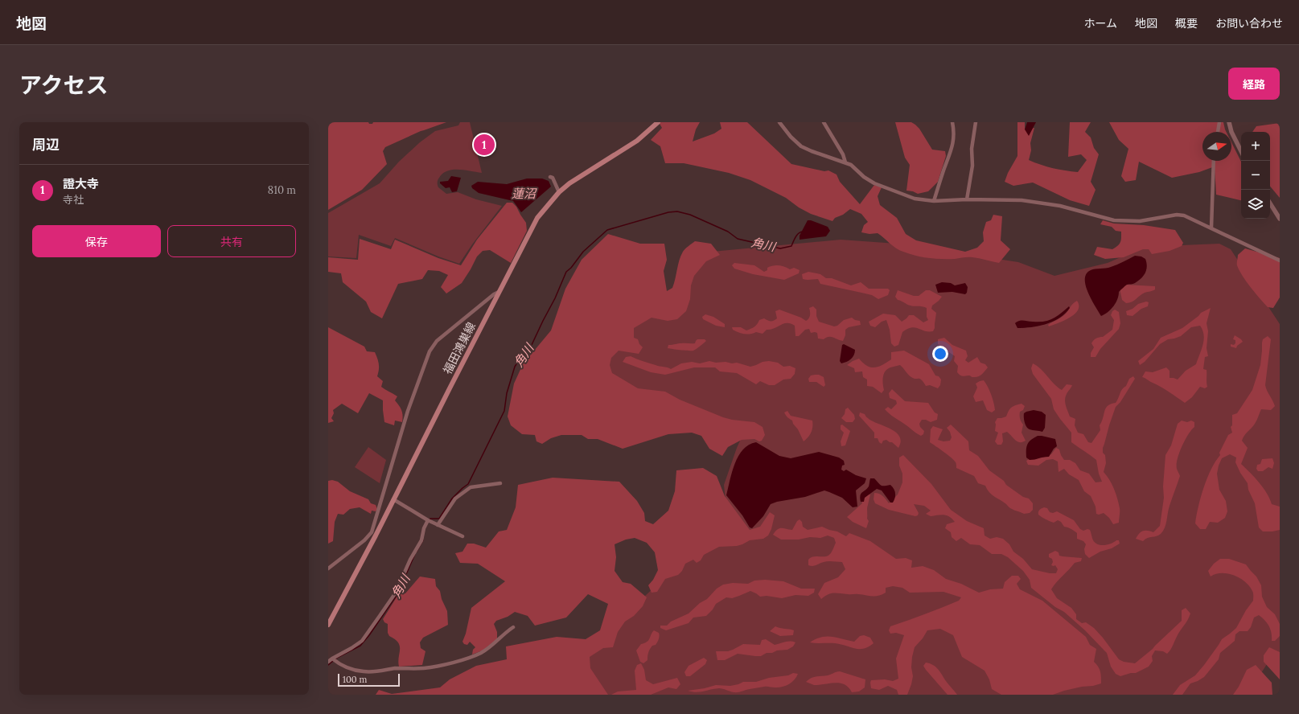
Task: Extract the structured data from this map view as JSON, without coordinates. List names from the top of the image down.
{
  "streets": {
    "main road": ["福田鴻巣線"]
  },
  "water": ["蓮沼", "角川"],
  "scale_bar": "100 m",
  "north": "right",
  "page": {
    "header": "地図",
    "nav": [
      "ホーム",
      "地図",
      "概要",
      "お問い合わせ"
    ],
    "title": "アクセス",
    "buttons": [
      "経路",
      ["保存", "共有"]
    ],
    "heading": "周辺",
    "map_buttons": ["+", "−"],
    "pins": "1",
    "list": [
      {
        "mark": "1",
        "name": "證大寺",
        "note": "寺社",
        "value": "810 m"
      }
    ],
    "scale": "100 m"
  }
}
